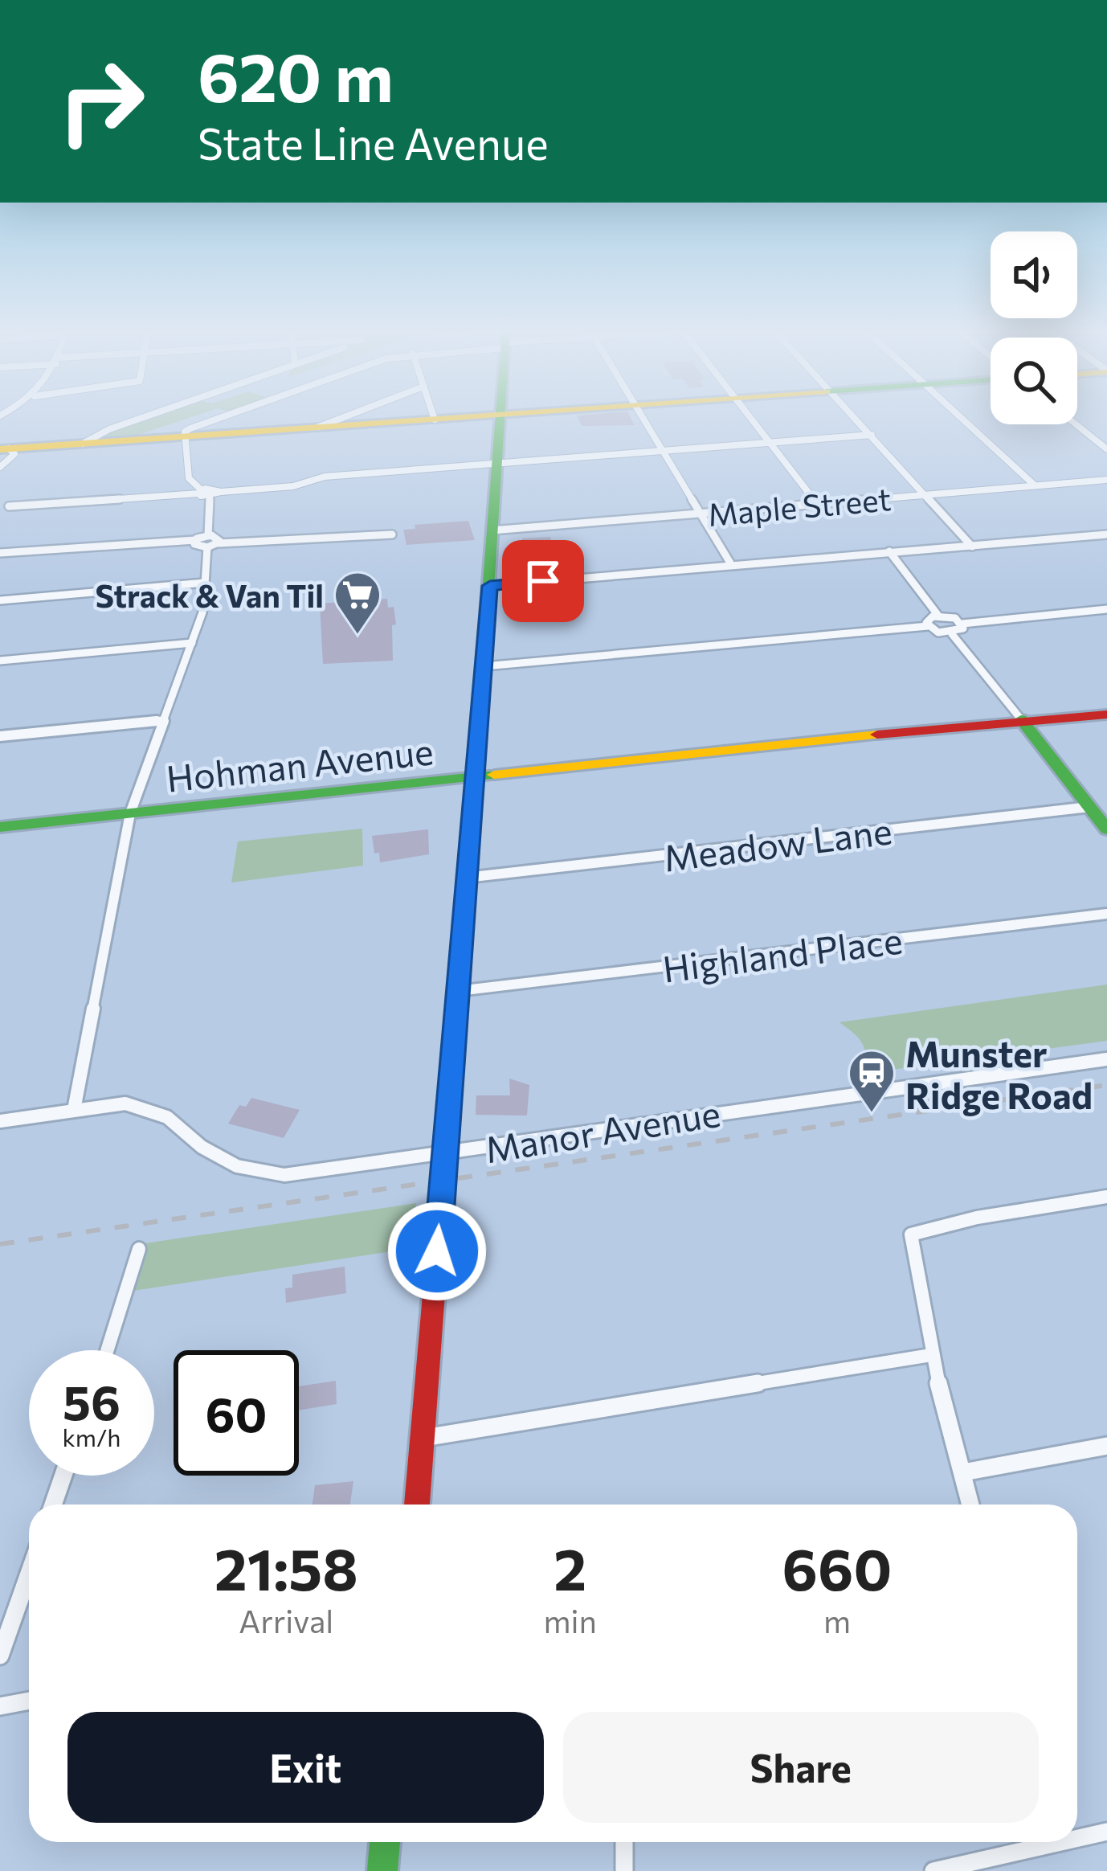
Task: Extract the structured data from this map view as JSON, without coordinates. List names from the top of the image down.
{
  "streets": {
    "main road": ["Hohman Avenue"],
    "street": [
      "Maple Street",
      "Meadow Lane",
      "Highland Place",
      "Manor Avenue"
    ]
  },
  "places": {
    "supermarket": ["Strack & Van Til"],
    "station": ["Munster Ridge Road"]
  },
  "page": {
    "turn": ["620 m", "State Line Avenue"],
    "speed": "56 km/h",
    "limit": "60",
    "eta": [
      "21:58",
      "Arrival",
      "2",
      "min",
      "660",
      "m"
    ],
    "buttons": ["Exit", "Share"]
  }
}
